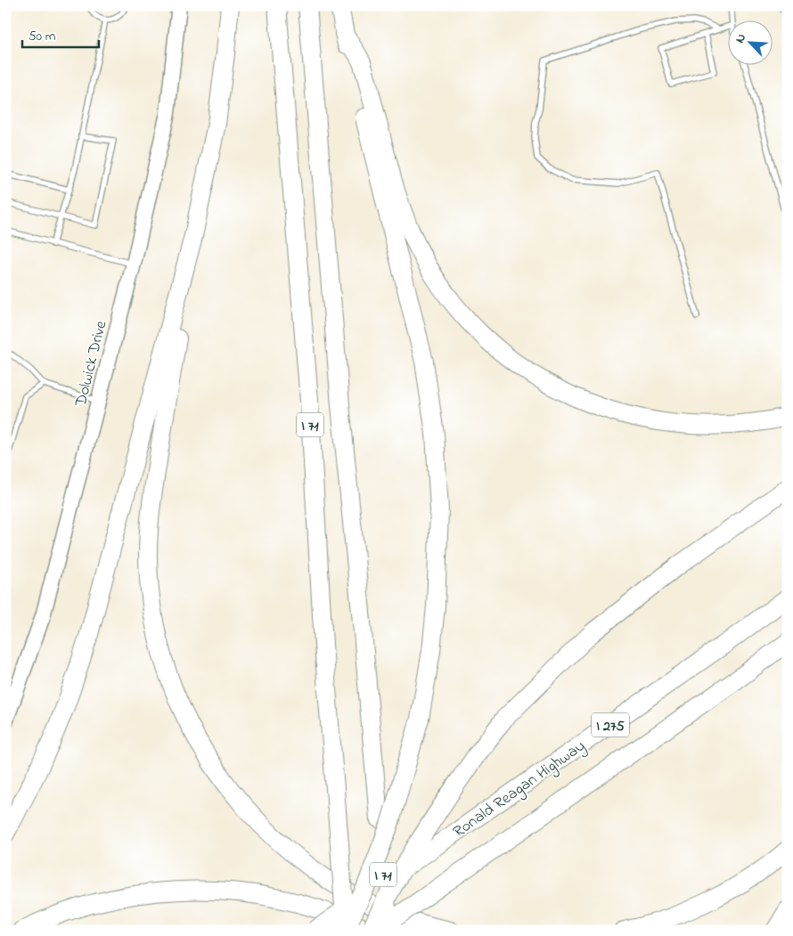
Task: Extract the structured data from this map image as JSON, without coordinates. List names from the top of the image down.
{
  "streets": {
    "highway": ["I 71", "I 275", "Ronald Reagan Highway"],
    "main road": ["Dolwick Drive"]
  },
  "scale_bar": "50 m",
  "north": "top left"
}
